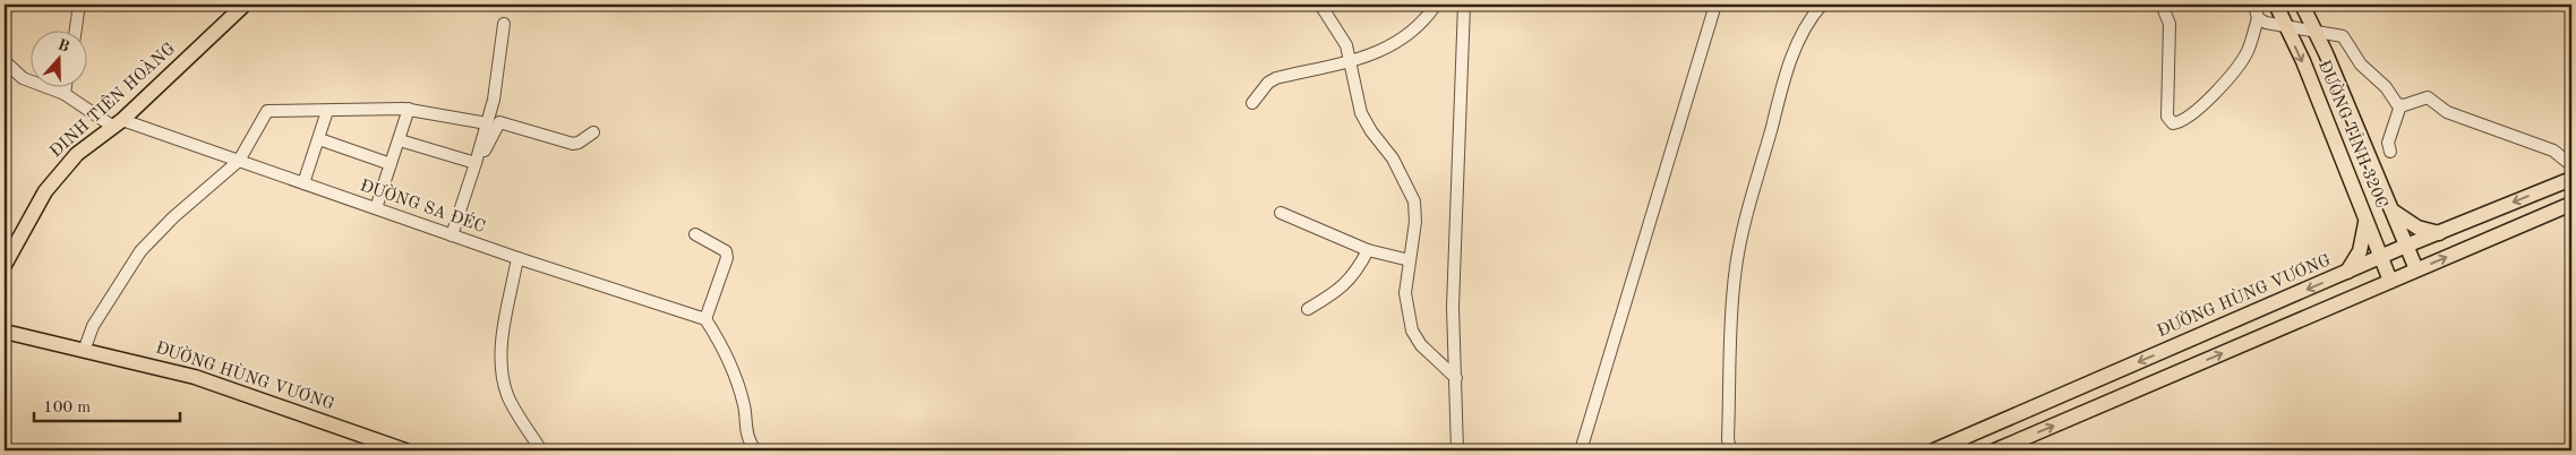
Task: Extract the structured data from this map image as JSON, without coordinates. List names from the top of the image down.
{
  "streets": {
    "main road": ["ĐINH TIÊN HOÀNG", "ĐƯỜNG TỈNH 320C", "ĐƯỜNG HÙNG VƯƠNG"],
    "street": ["ĐƯỜNG SA ĐÉC"]
  },
  "crossings": [
    ["ĐINH TIÊN HOÀNG", "ĐƯỜNG SA ĐÉC"],
    ["ĐƯỜNG TỈNH 320C", "ĐƯỜNG HÙNG VƯƠNG"]
  ],
  "scale_bar": "100 m",
  "north": "top"
}
